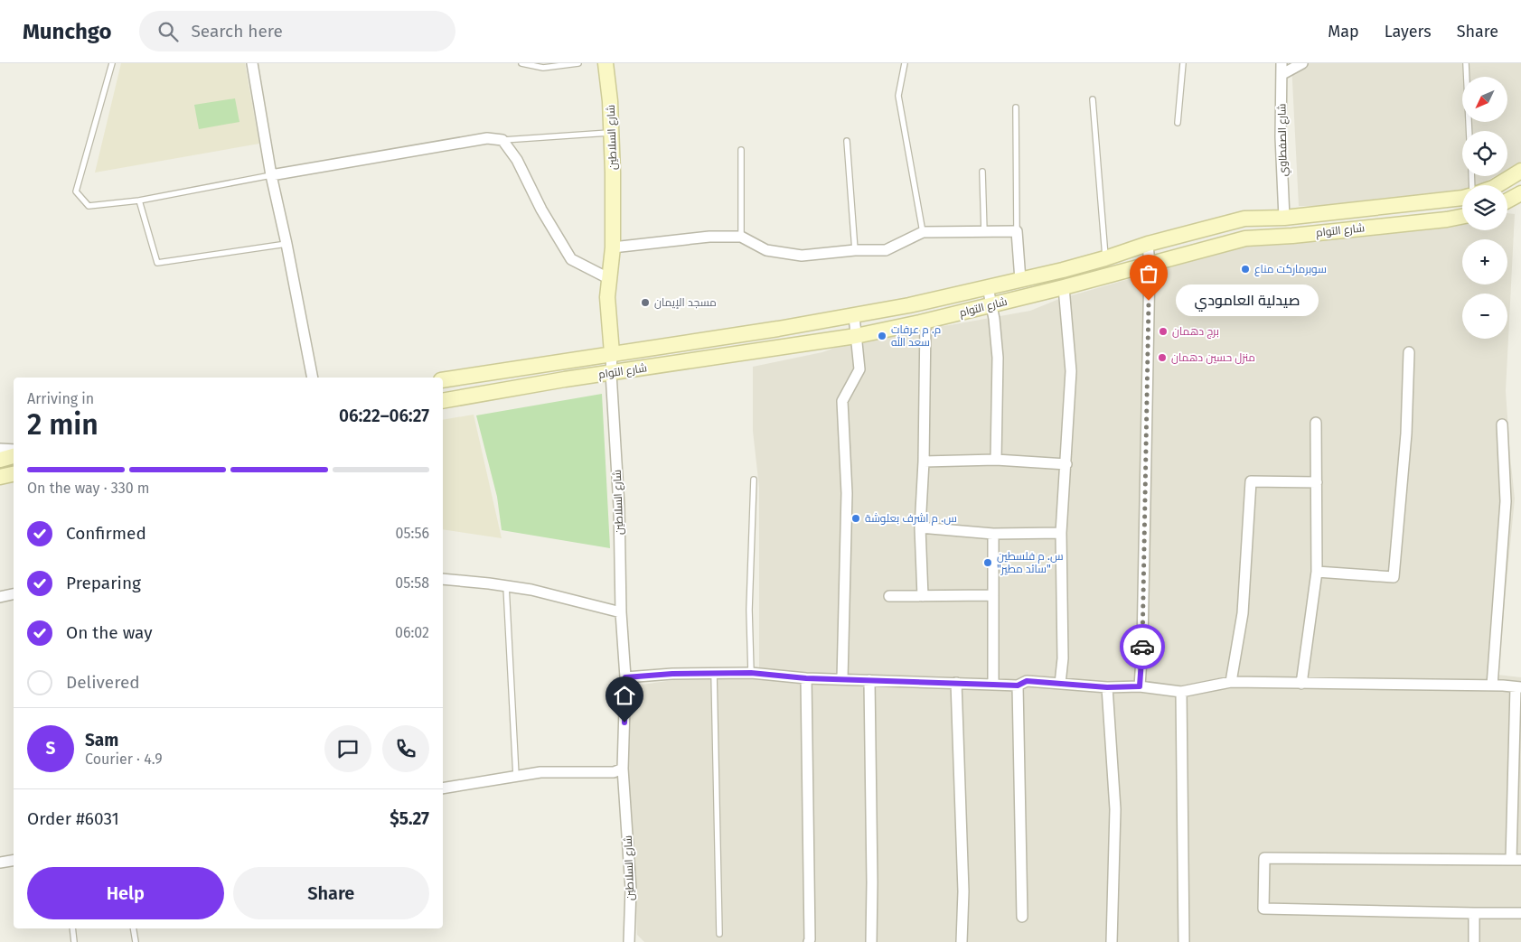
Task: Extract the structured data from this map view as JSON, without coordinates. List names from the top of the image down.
{
  "streets": {
    "main road": ["شارع السلاطين", "شارع التوام"],
    "street": ["شارع الصفطاوي"]
  },
  "crossings": [
    ["شارع السلاطين", "شارع التوام"],
    ["شارع الصفطاوي", "شارع التوام"]
  ],
  "places": [
    "سوبرماركت مناع",
    "صيدلية العامودي",
    "مسجد الإيمان",
    "برج دهمان",
    "م. م عرفات سعد الله",
    "منزل حسين دهمان",
    "س. م اشرف بعلوشة",
    "س. م فلسطين \"سائد مطير\""
  ],
  "north": "bottom left",
  "page": {
    "header": "Munchgo",
    "search": "Search here",
    "nav": ["Map", "Layers", "Share"],
    "map_buttons": ["+", "−"],
    "bubble": "صيدلية العامودي",
    "heading": ["2 min", "Arriving in", "06:22–06:27"],
    "panel": [
      "Sam",
      "Courier · 4.9",
      "Order #6031",
      "$5.27"
    ],
    "bar": "On the way · 330 m",
    "list": [
      ["Confirmed", "05:56"],
      ["Preparing", "05:58"],
      ["On the way", "06:02"],
      "Delivered"
    ],
    "round": "S",
    "buttons": ["Help", "Share"]
  }
}
